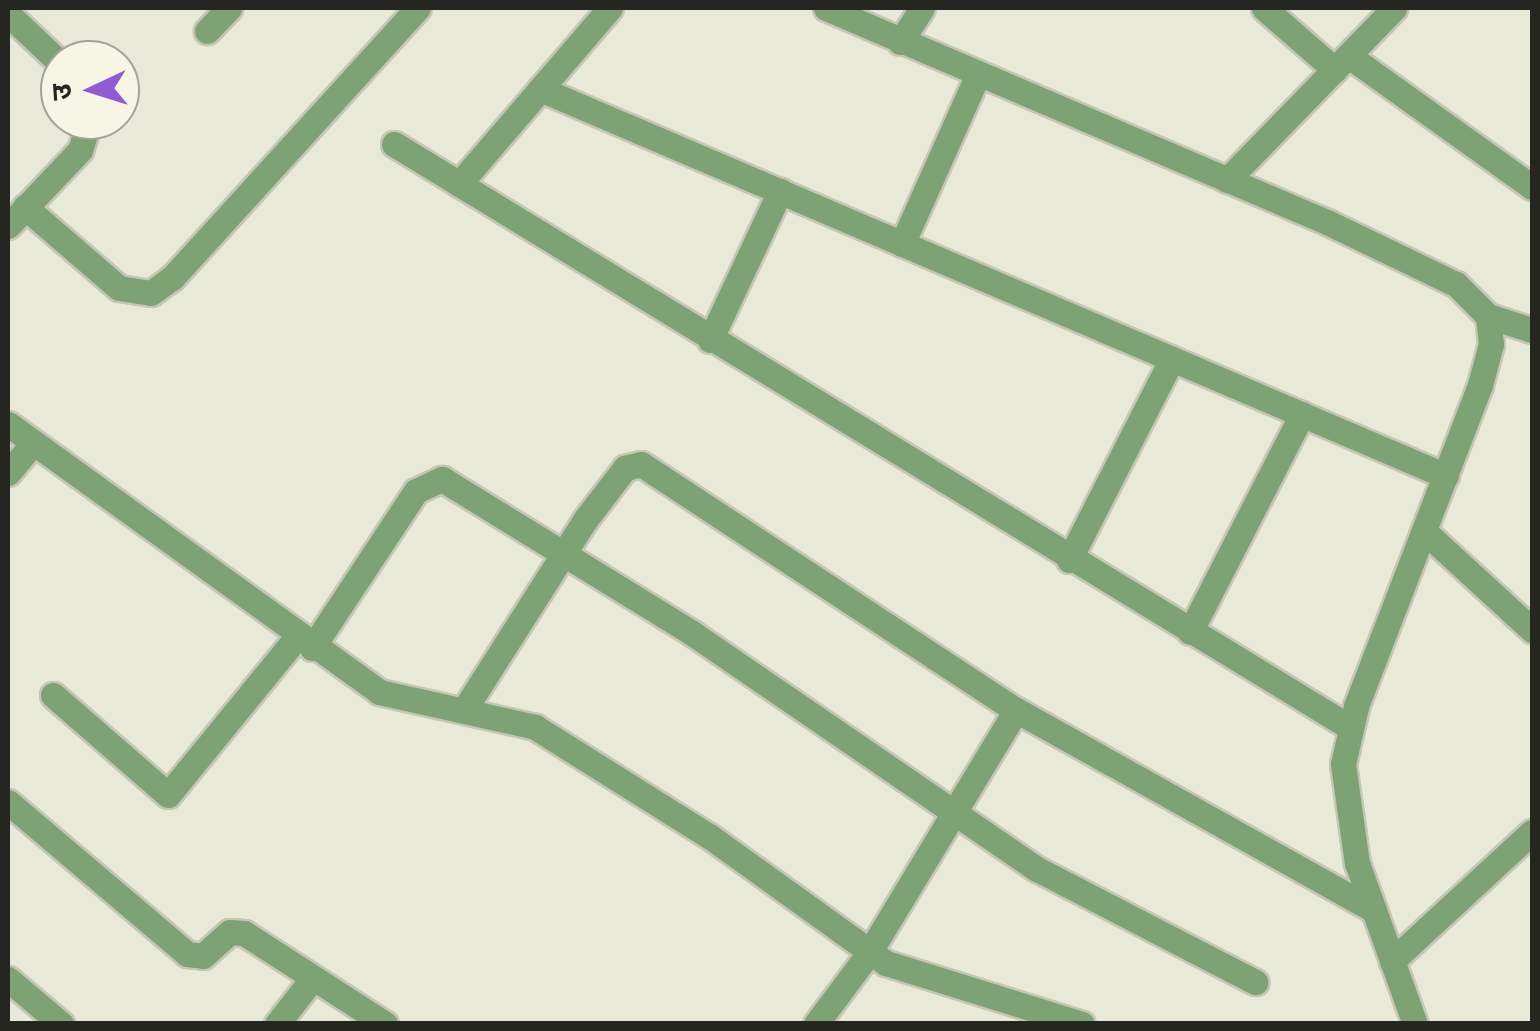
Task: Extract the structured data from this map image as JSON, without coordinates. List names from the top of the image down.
{
  "north": "left"
}
